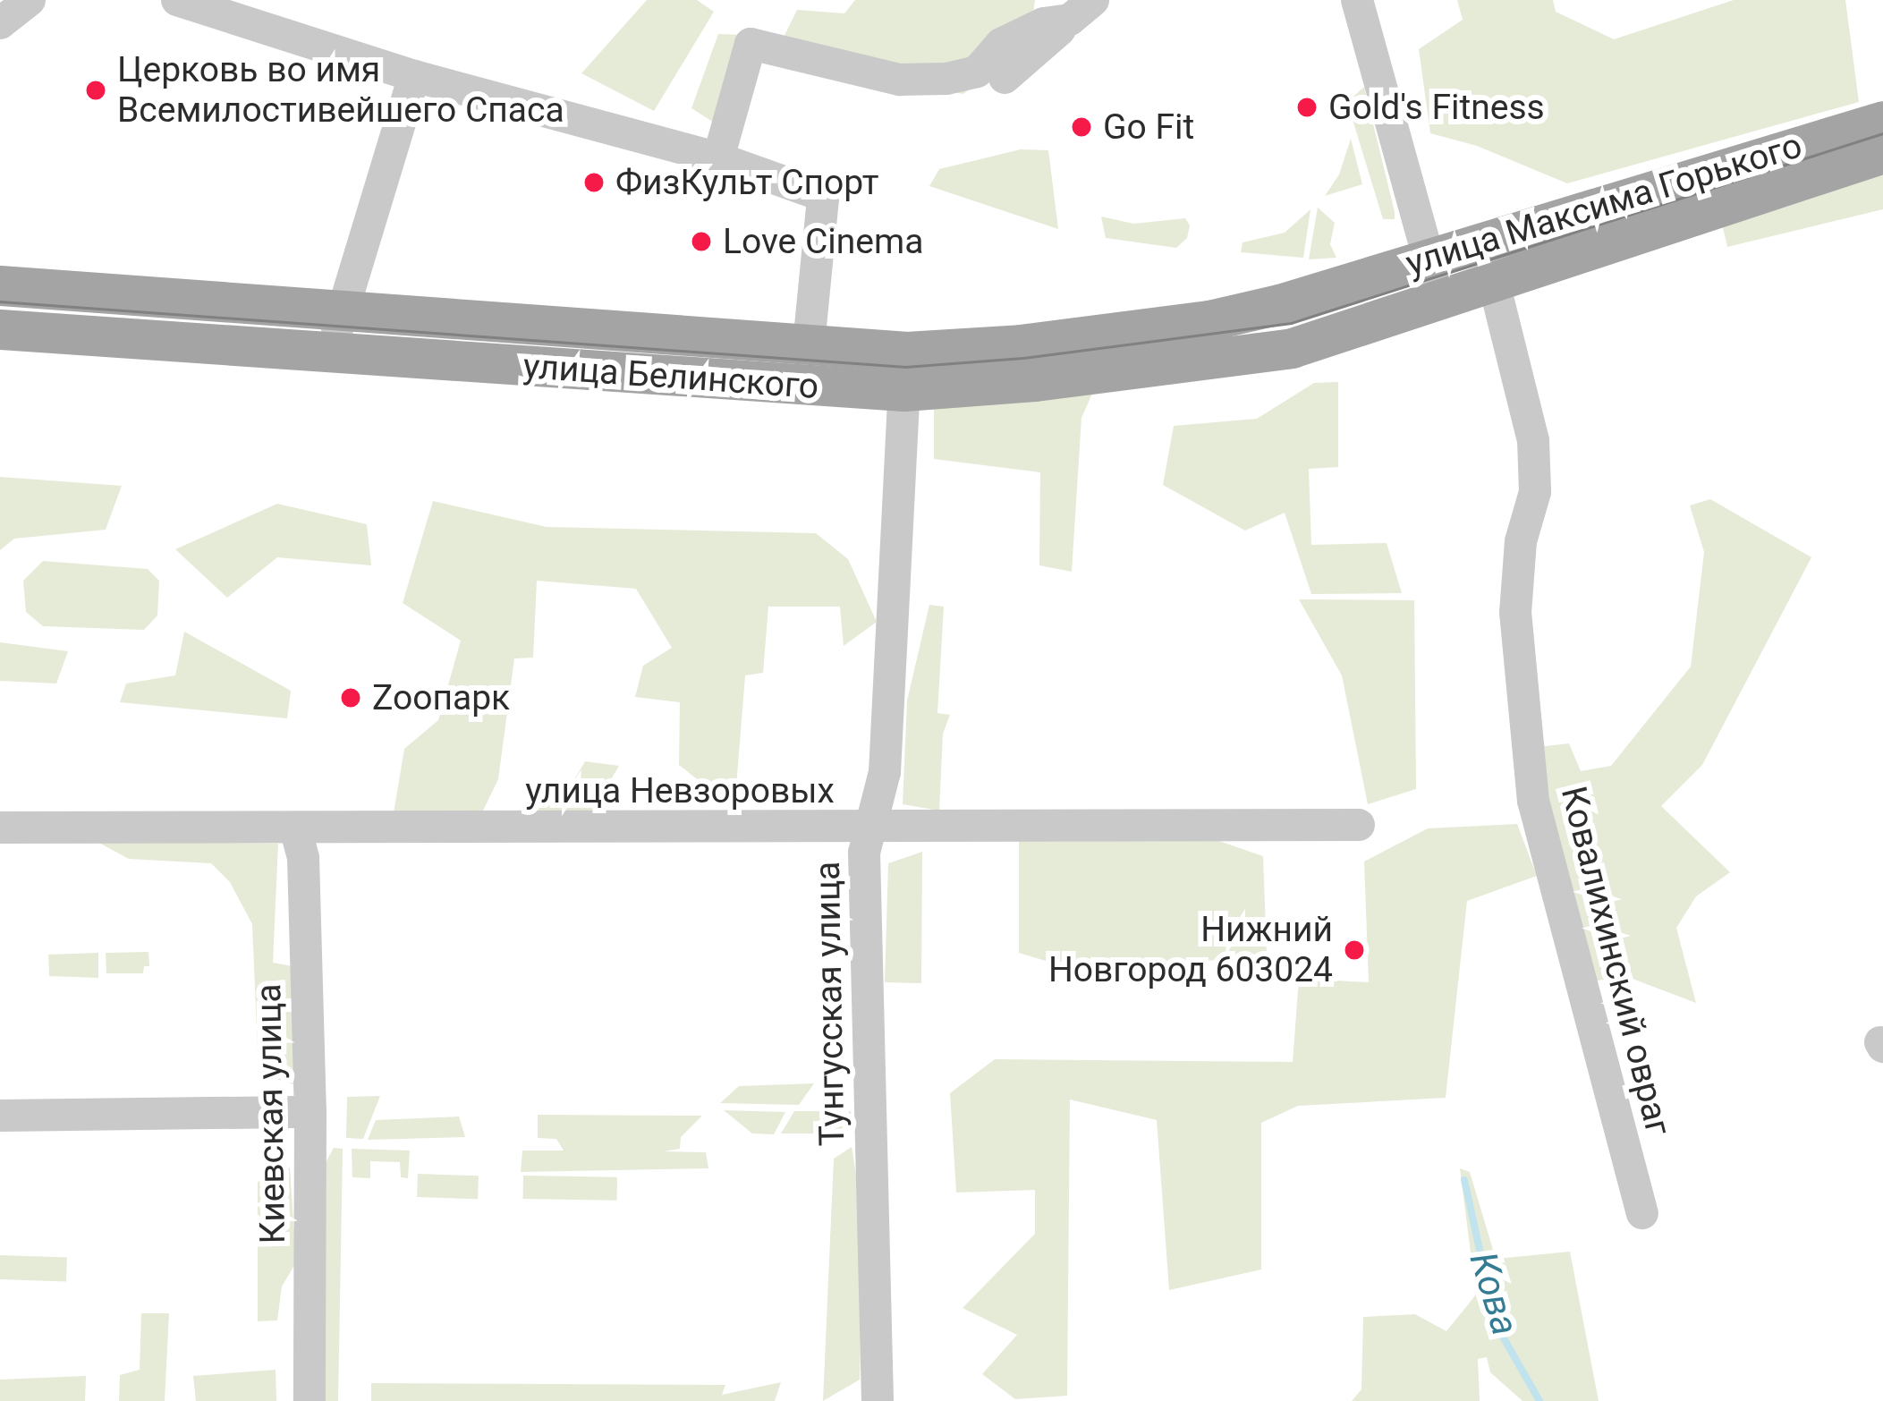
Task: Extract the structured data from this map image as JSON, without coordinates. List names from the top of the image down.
{
  "streets": {
    "main road": ["улица Максима Горького", "улица Белинского"],
    "street": [
      "улица Невзоровых",
      "Ковалихинский овраг",
      "Тунгусская улица",
      "Киевская улица"
    ]
  },
  "crossings": [
    ["улица Максима Горького", "улица Белинского"],
    ["улица Максима Горького", "Ковалихинский овраг"],
    ["улица Белинского", "Тунгусская улица"],
    ["улица Невзоровых", "Тунгусская улица"],
    ["улица Невзоровых", "Киевская улица"]
  ],
  "water": ["Кова"],
  "places": [
    "Церковь во имя Всемилостивейшего Спаса",
    "Gold's Fitness",
    "Go Fit",
    "ФизКульт Спорт",
    "Love Cinema",
    "Zooпарк",
    "Нижний Новгород 603024"
  ]
}
